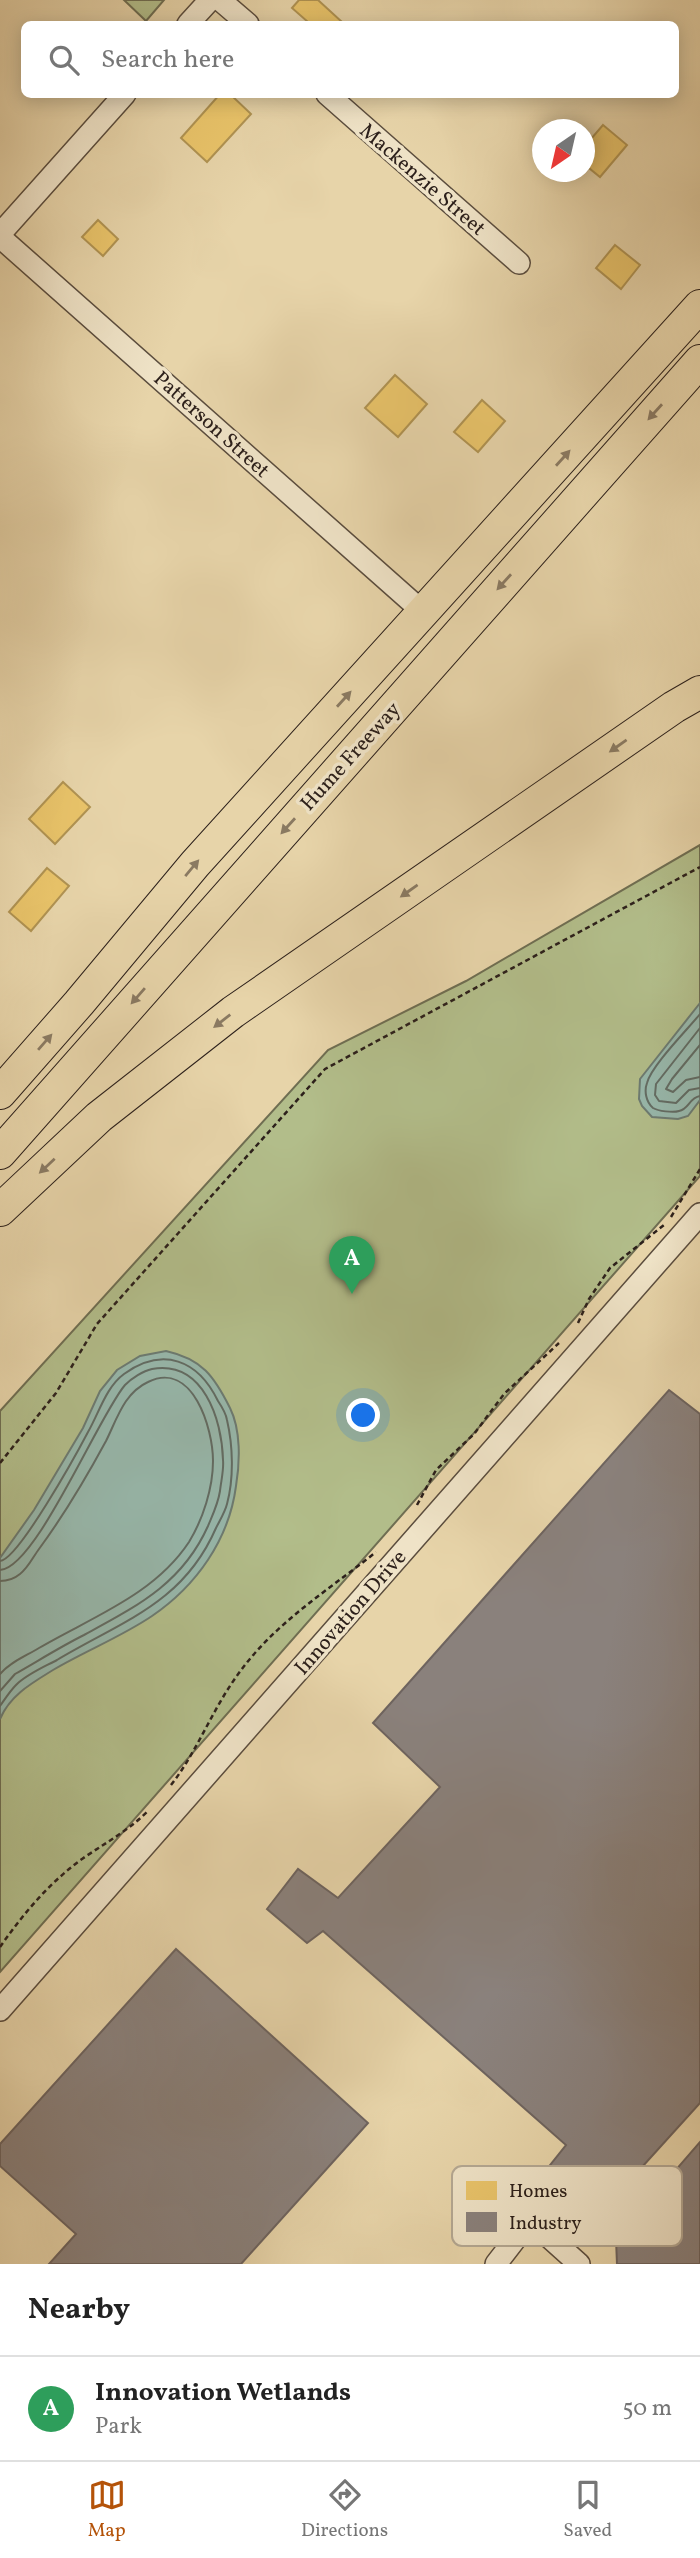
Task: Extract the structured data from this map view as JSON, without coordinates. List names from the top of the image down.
{
  "streets": {
    "highway": ["Hume Freeway"],
    "street": ["Mackenzie Street", "Patterson Street", "Innovation Drive"]
  },
  "crossings": [
    ["Patterson Street", "Hume Freeway"]
  ],
  "legend": ["Homes", "Industry"],
  "north": "bottom left",
  "page": {
    "search": "Search here",
    "pins": "A",
    "heading": "Nearby",
    "list": [
      {
        "mark": "A",
        "name": "Innovation Wetlands",
        "note": "Park",
        "value": "50 m"
      }
    ],
    "nav": ["Map", "Directions", "Saved"]
  }
}
